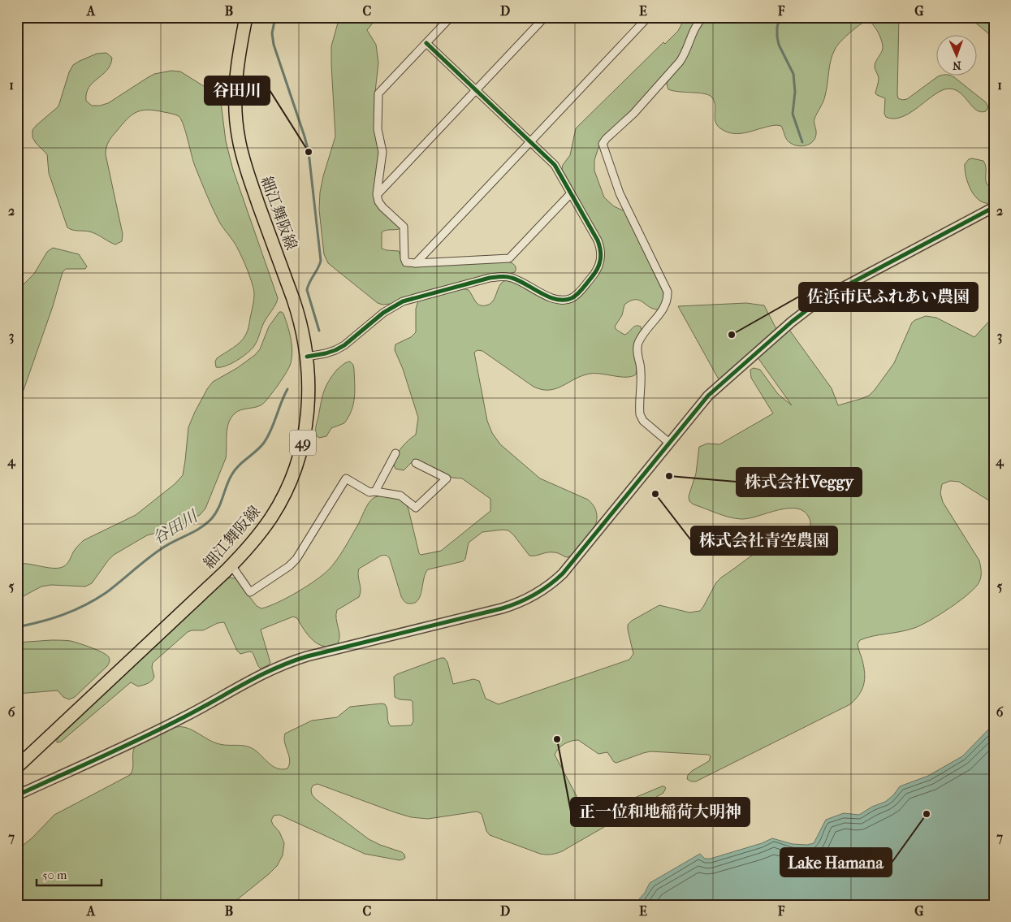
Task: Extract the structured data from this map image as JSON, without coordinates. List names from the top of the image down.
{
  "streets": {
    "main road": ["細江舞阪線", "49"]
  },
  "water": ["谷田川"],
  "places": [
    "谷田川",
    "佐浜市民ふれあい農園",
    "株式会社Veggy",
    "株式会社青空農園",
    "正一位和地稲荷大明神",
    "Lake Hamana"
  ],
  "scale_bar": "50 m",
  "north": "bottom",
  "grid": {
    "columns": [
      "A",
      "B",
      "C",
      "D",
      "E",
      "F",
      "G"
    ],
    "rows": [
      "1",
      "2",
      "3",
      "4",
      "5",
      "6",
      "7"
    ]
  }
}
